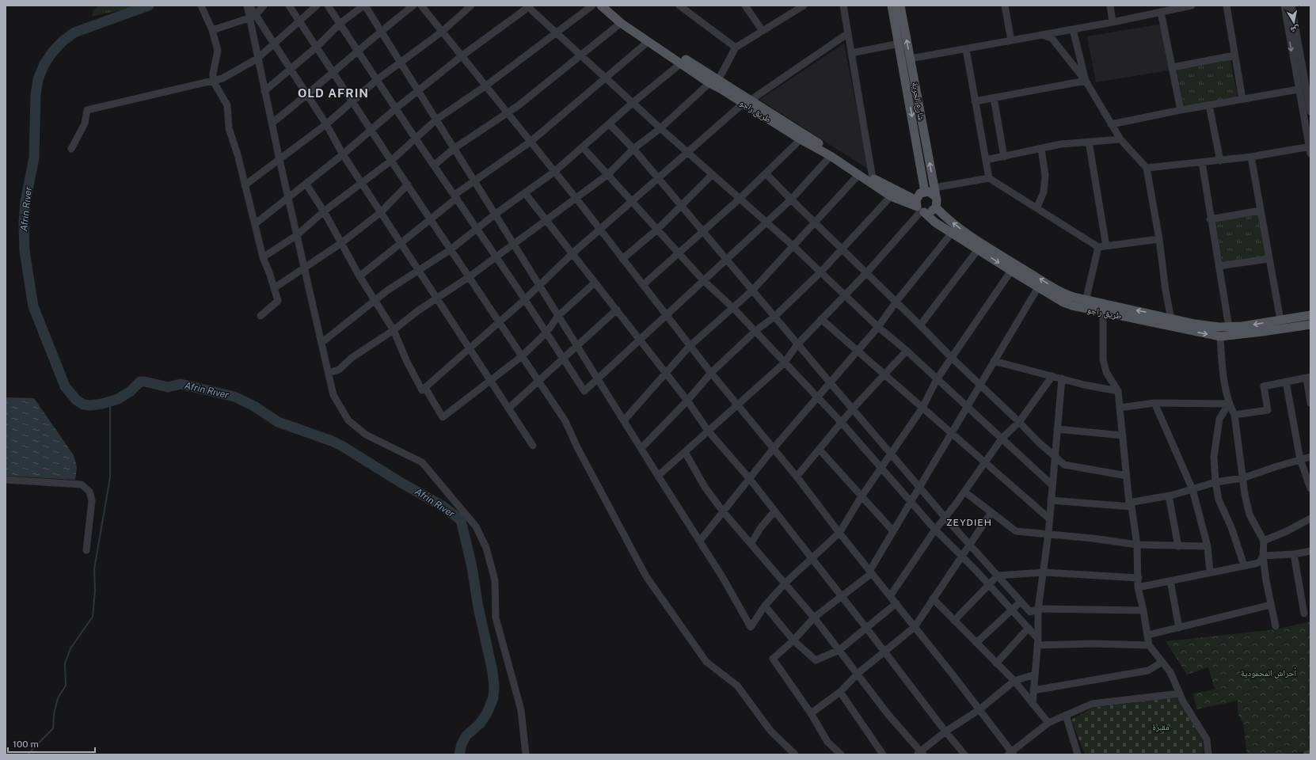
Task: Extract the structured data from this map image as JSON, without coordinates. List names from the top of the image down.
{
  "streets": {
    "main road": ["شارع الحرية", "طريق راجو"]
  },
  "crossings": [
    ["شارع الحرية", "طريق راجو"]
  ],
  "districts": ["OLD AFRIN", "ZEYDIEH"],
  "water": ["Afrin Rıver"],
  "parks": ["أحراش المحمودية", "مقبرة"],
  "scale_bar": "100 m",
  "north": "bottom"
}
